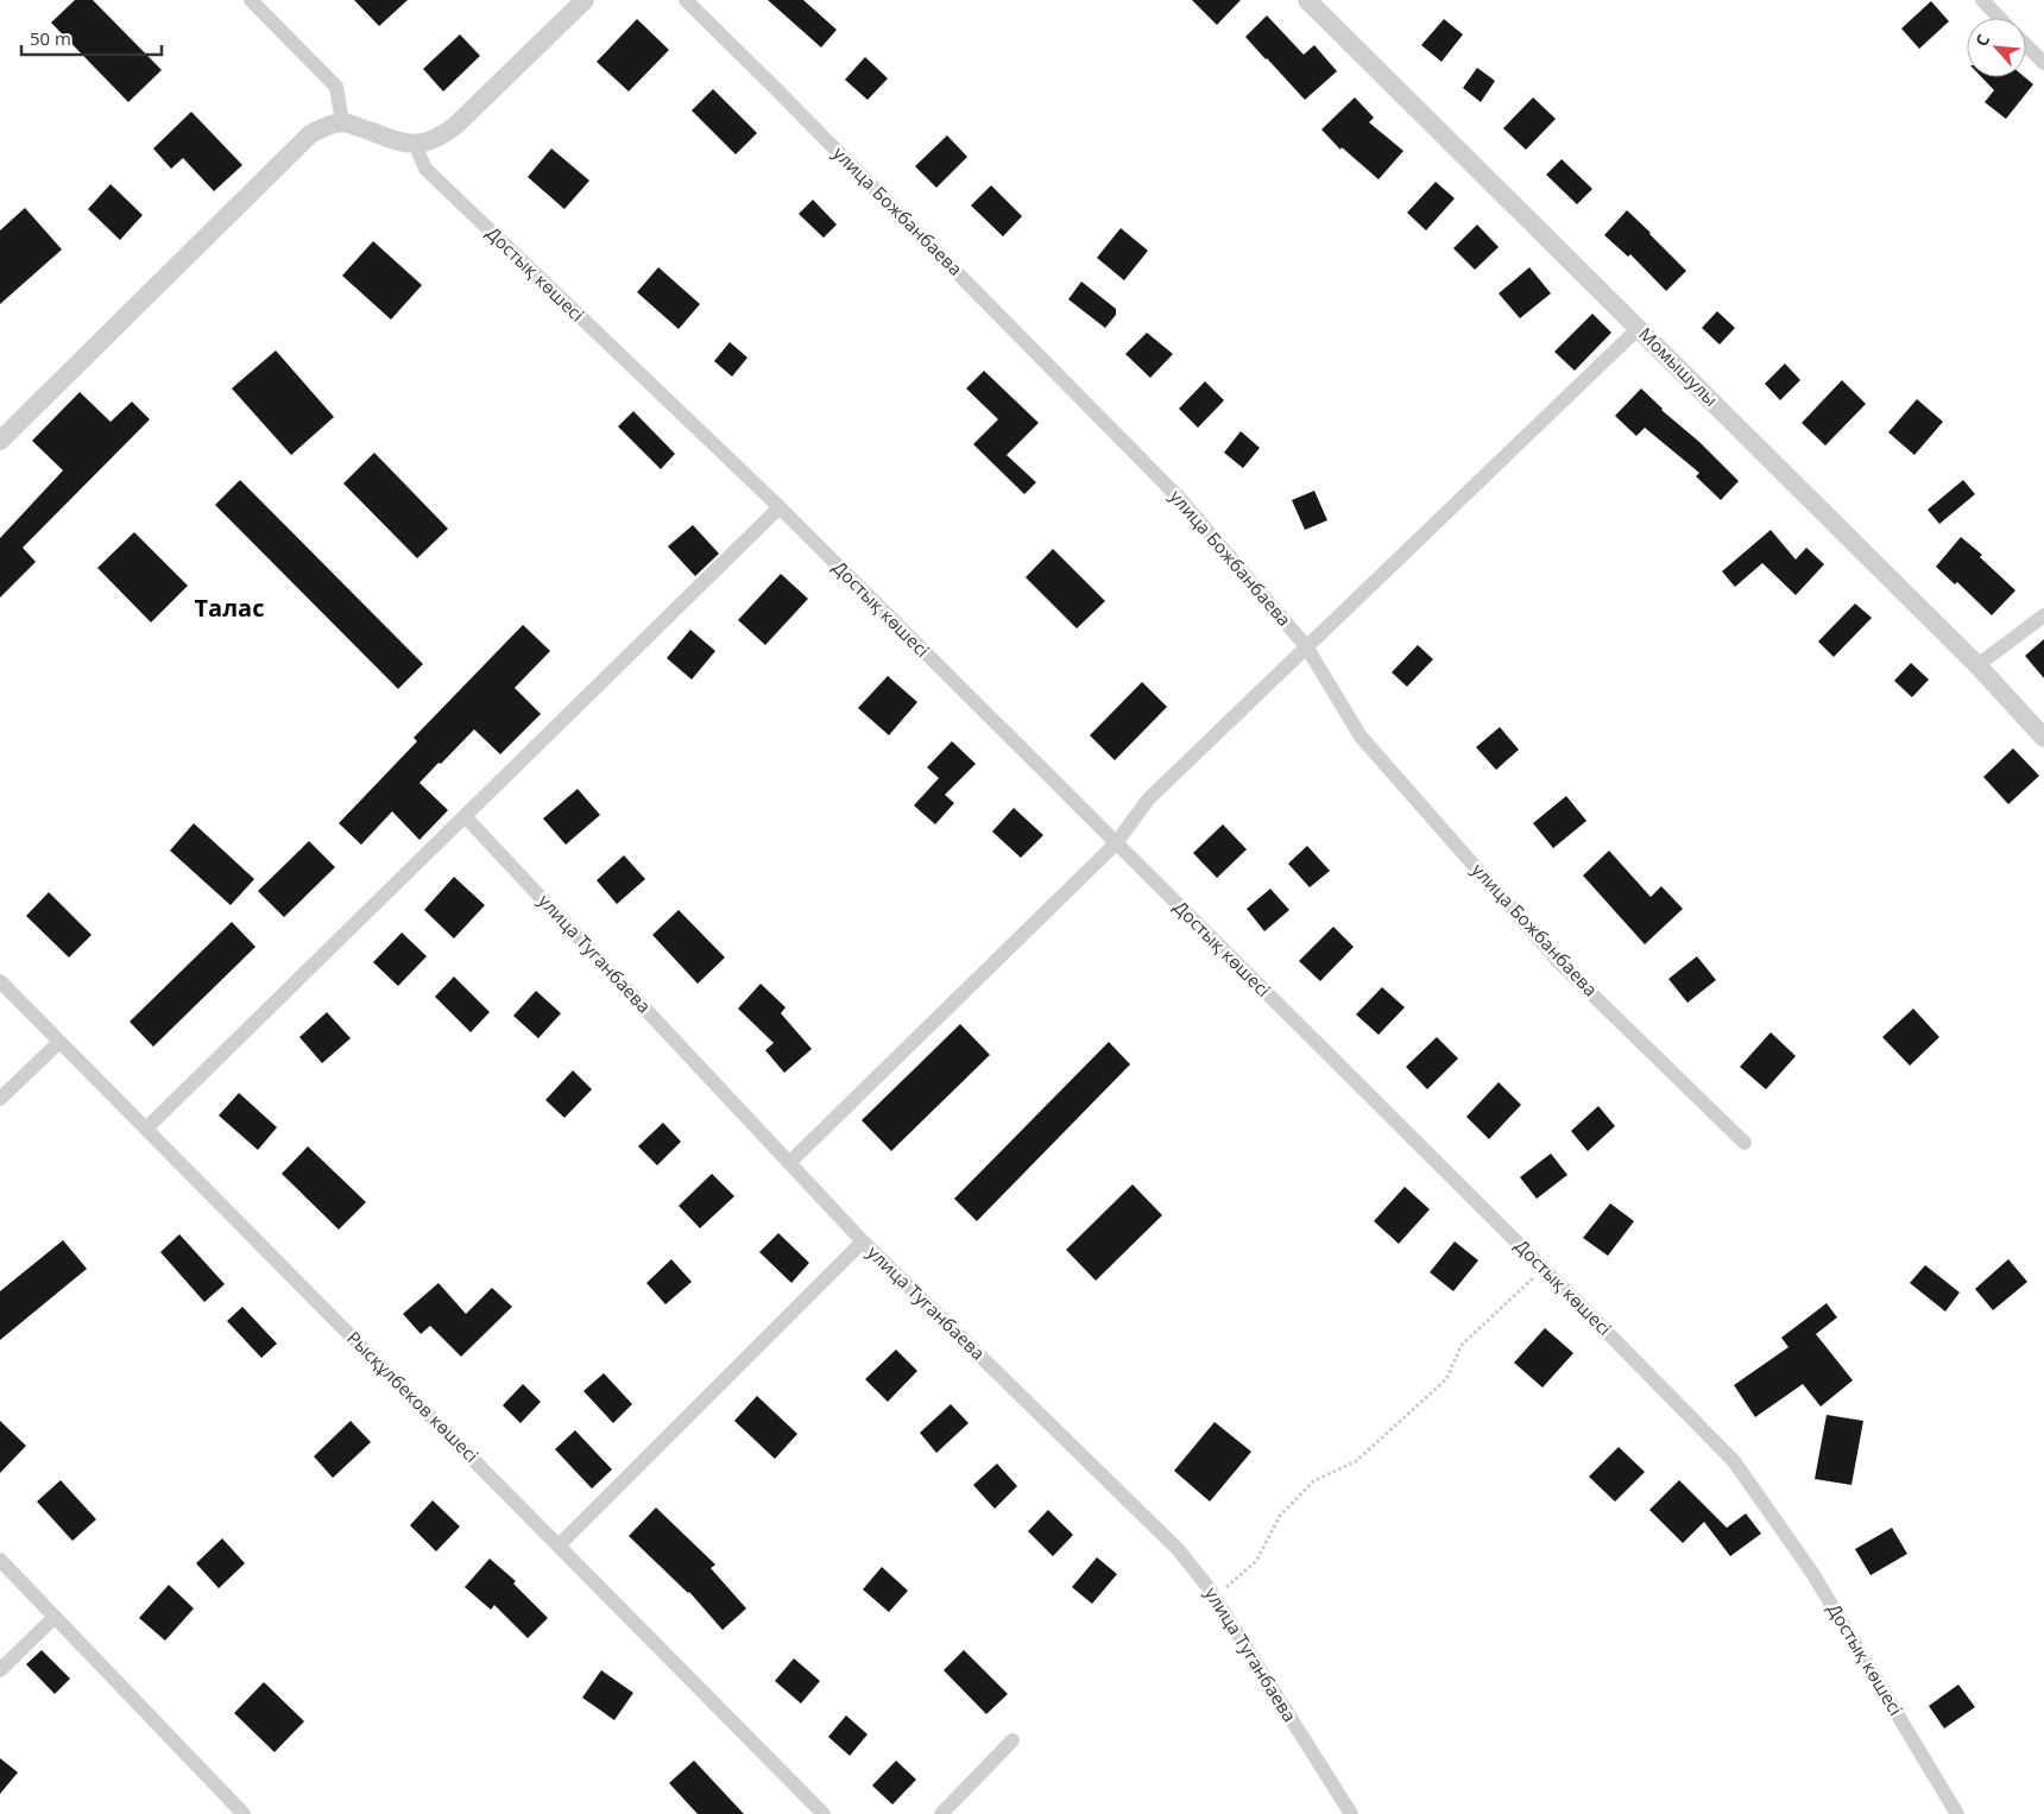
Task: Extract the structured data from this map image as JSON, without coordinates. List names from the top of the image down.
{
  "streets": {
    "street": [
      "улица Божбанбаева",
      "Достық көшесі",
      "Момышулы",
      "улица Туганбаева",
      "Рысқұлбеков көшесі"
    ]
  },
  "districts": ["Талас"],
  "scale_bar": "50 m",
  "north": "top left"
}
